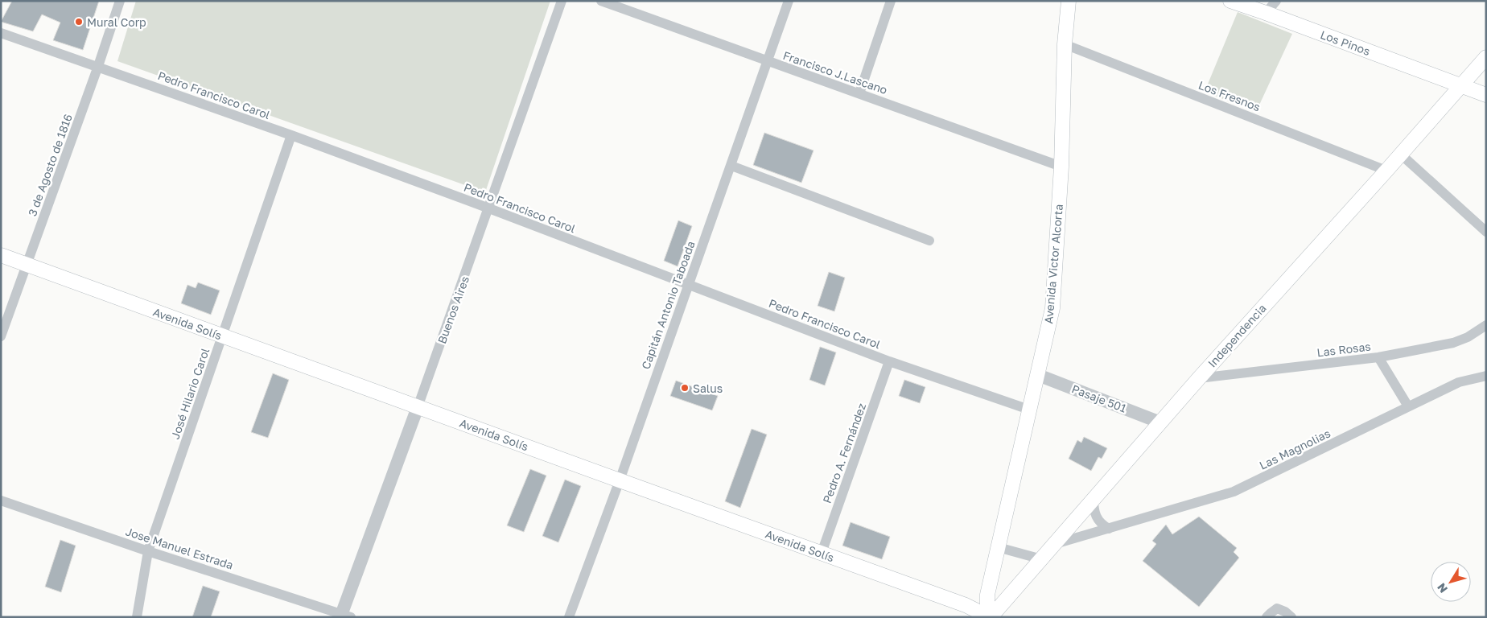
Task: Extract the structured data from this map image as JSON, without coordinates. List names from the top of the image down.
{
  "streets": {
    "main road": [
      "Los Pinos",
      "Avenida Victor Alcorta",
      "Avenida Solís",
      "Independencia"
    ],
    "street": [
      "Francisco J.Lascano",
      "Pedro Francisco Carol",
      "Los Fresnos",
      "3 de Agosto de 1816",
      "Capitán Antonio Taboada",
      "Buenos Aires",
      "Las Rosas",
      "José Hilario Carol",
      "Pasaje 501",
      "Las Magnolias",
      "Pedro A. Fernández",
      "Jose Manuel Estrada"
    ]
  },
  "crossings": [
    ["Los Pinos", "Independencia"],
    ["Francisco J.Lascano", "Avenida Victor Alcorta"],
    ["Francisco J.Lascano", "Capitán Antonio Taboada"],
    ["Pedro Francisco Carol", "3 de Agosto de 1816"],
    ["Pedro Francisco Carol", "Avenida Victor Alcorta"],
    ["Pedro Francisco Carol", "Capitán Antonio Taboada"],
    ["Pedro Francisco Carol", "Buenos Aires"],
    ["Pedro Francisco Carol", "José Hilario Carol"],
    ["Pedro Francisco Carol", "Pedro A. Fernández"],
    ["Los Fresnos", "Avenida Victor Alcorta"],
    ["Los Fresnos", "Independencia"],
    ["3 de Agosto de 1816", "Avenida Solís"],
    ["Avenida Victor Alcorta", "Avenida Solís"],
    ["Avenida Victor Alcorta", "Independencia"],
    ["Avenida Victor Alcorta", "Pasaje 501"],
    ["Capitán Antonio Taboada", "Avenida Solís"],
    ["Buenos Aires", "Avenida Solís"],
    ["Buenos Aires", "Jose Manuel Estrada"],
    ["Avenida Solís", "Independencia"],
    ["Avenida Solís", "José Hilario Carol"],
    ["Avenida Solís", "Pedro A. Fernández"],
    ["Independencia", "Las Rosas"],
    ["Independencia", "Pasaje 501"],
    ["Independencia", "Las Magnolias"],
    ["José Hilario Carol", "Jose Manuel Estrada"]
  ],
  "places": ["Mural Corp", "Salus"],
  "north": "bottom left"
}
